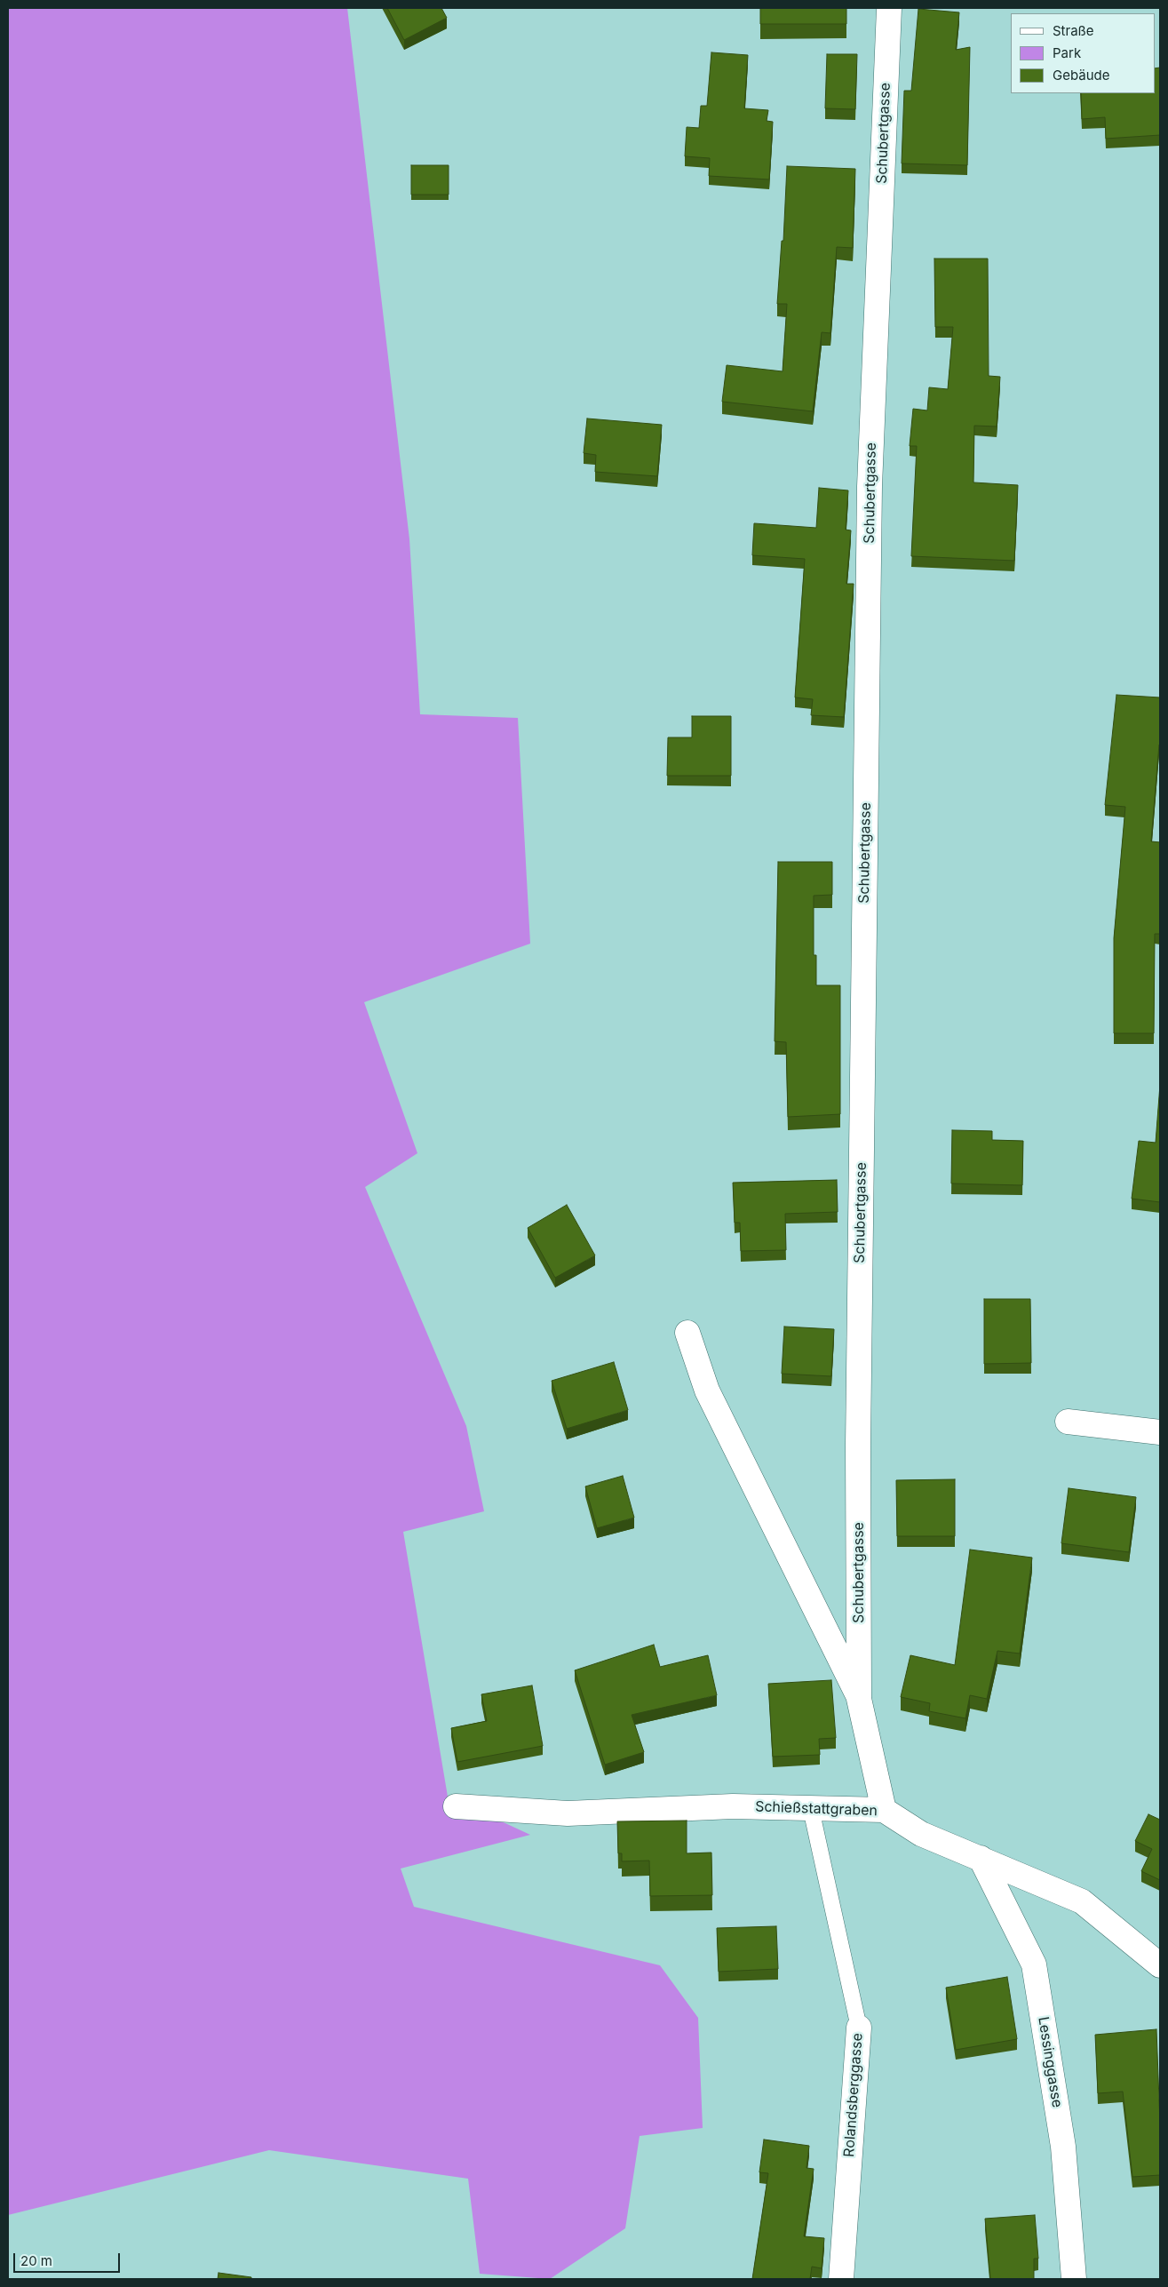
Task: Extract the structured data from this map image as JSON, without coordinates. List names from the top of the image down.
{
  "streets": {
    "street": [
      "Schubertgasse",
      "Schießstattgraben",
      "Lessinggasse",
      "Rolandsberggasse"
    ]
  },
  "crossings": [
    ["Schubertgasse", "Schießstattgraben"],
    ["Schießstattgraben", "Lessinggasse"],
    ["Schießstattgraben", "Rolandsberggasse"]
  ],
  "legend": ["Straße", "Park", "Gebäude"],
  "scale_bar": "20 m"
}
